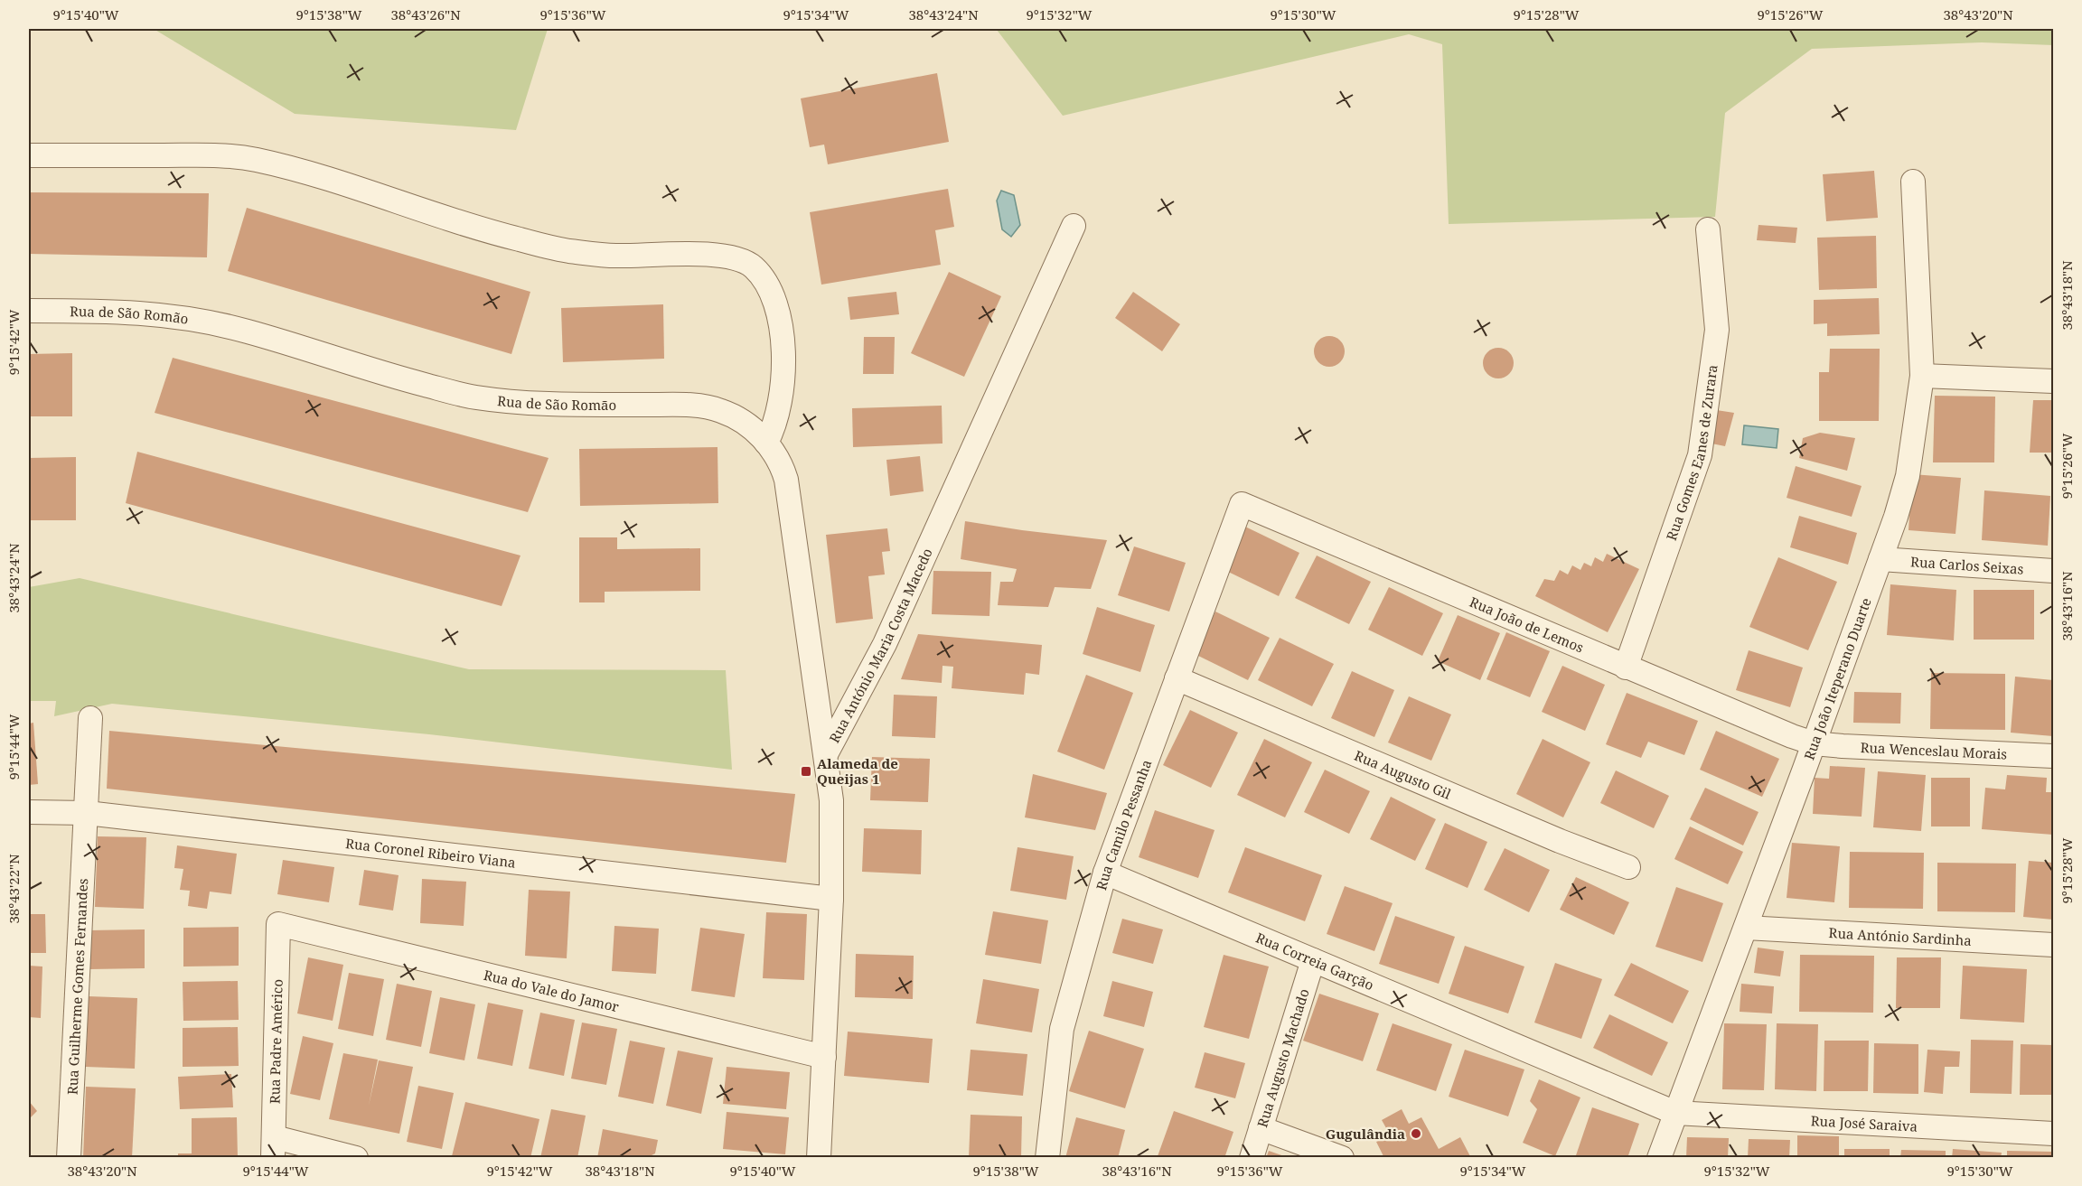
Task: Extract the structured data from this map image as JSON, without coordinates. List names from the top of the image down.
{
  "streets": {
    "street": [
      "Rua de São Romão",
      "Rua Gomes Eanes de Zurara",
      "Rua Carlos Seixas",
      "Rua João de Lemos",
      "Rua António Maria Costa Macedo",
      "Rua João Iteperano Duarte",
      "Rua Wenceslau Morais",
      "Rua Augusto Gil",
      "Rua Camilo Pessanha",
      "Rua Coronel Ribeiro Viana",
      "Rua António Sardinha",
      "Rua Correia Garção",
      "Rua Guilherme Gomes Fernandes",
      "Rua do Vale do Jamor",
      "Rua Padre Américo",
      "Rua Augusto Machado",
      "Rua José Saraiva"
    ]
  },
  "crossings": [
    ["Rua de São Romão", "Rua António Maria Costa Macedo"],
    ["Rua Gomes Eanes de Zurara", "Rua João de Lemos"],
    ["Rua Carlos Seixas", "Rua João Iteperano Duarte"],
    ["Rua João de Lemos", "Rua João Iteperano Duarte"],
    ["Rua João de Lemos", "Rua Wenceslau Morais"],
    ["Rua João de Lemos", "Rua Camilo Pessanha"],
    ["Rua António Maria Costa Macedo", "Rua Coronel Ribeiro Viana"],
    ["Rua António Maria Costa Macedo", "Rua do Vale do Jamor"],
    ["Rua João Iteperano Duarte", "Rua Wenceslau Morais"],
    ["Rua João Iteperano Duarte", "Rua António Sardinha"],
    ["Rua João Iteperano Duarte", "Rua Correia Garção"],
    ["Rua João Iteperano Duarte", "Rua José Saraiva"],
    ["Rua Augusto Gil", "Rua Camilo Pessanha"],
    ["Rua Camilo Pessanha", "Rua Correia Garção"],
    ["Rua Coronel Ribeiro Viana", "Rua Guilherme Gomes Fernandes"],
    ["Rua Correia Garção", "Rua Augusto Machado"],
    ["Rua Correia Garção", "Rua José Saraiva"],
    ["Rua do Vale do Jamor", "Rua Padre Américo"]
  ],
  "places": {
    "transit": ["Alameda de Queijas 1"],
    "other": ["Gugulândia"]
  },
  "coordinates": [
    "9°15'40\"W",
    "9°15'38\"W",
    "38°43'26\"N",
    "9°15'36\"W",
    "9°15'34\"W",
    "38°43'24\"N",
    "9°15'32\"W",
    "9°15'30\"W",
    "9°15'28\"W",
    "9°15'26\"W",
    "38°43'20\"N",
    "38°43'18\"N",
    "9°15'42\"W",
    "38°43'16\"N",
    "9°15'44\"W",
    "38°43'22\"N"
  ]
}
